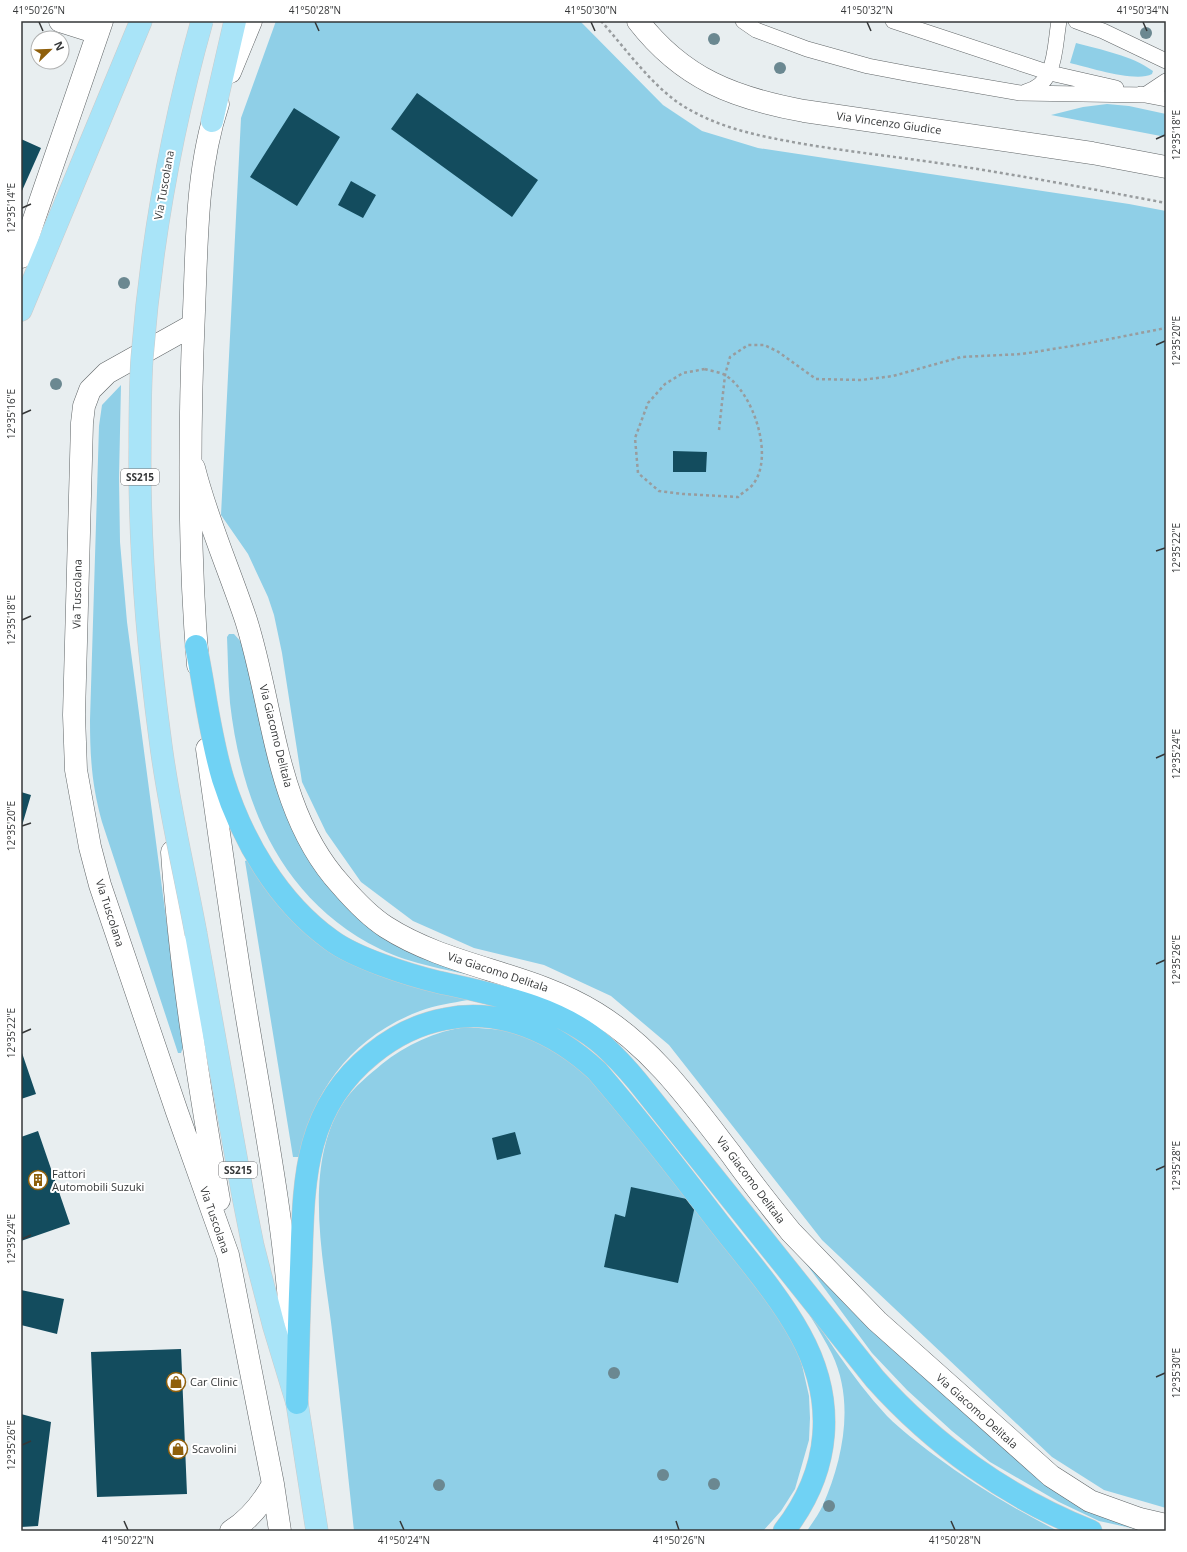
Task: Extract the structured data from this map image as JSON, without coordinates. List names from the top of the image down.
{
  "streets": {
    "main road": [
      "Via Vincenzo Giudice",
      "Via Tuscolana",
      "SS215",
      "Via Giacomo Delitala"
    ]
  },
  "crossings": [
    ["Via Tuscolana", "Via Giacomo Delitala"]
  ],
  "places": {
    "building": ["Fattori Automobili Suzuki"],
    "shop": ["Car Clinic", "Scavolini"]
  },
  "north": "top right",
  "coordinates": [
    "41°50'26\"N",
    "41°50'28\"N",
    "41°50'30\"N",
    "41°50'32\"N",
    "41°50'34\"N",
    "12°35'18\"E",
    "12°35'14\"E",
    "12°35'20\"E",
    "12°35'16\"E",
    "12°35'22\"E",
    "12°35'24\"E",
    "12°35'26\"E",
    "12°35'28\"E",
    "12°35'30\"E",
    "41°50'22\"N",
    "41°50'24\"N"
  ]
}
